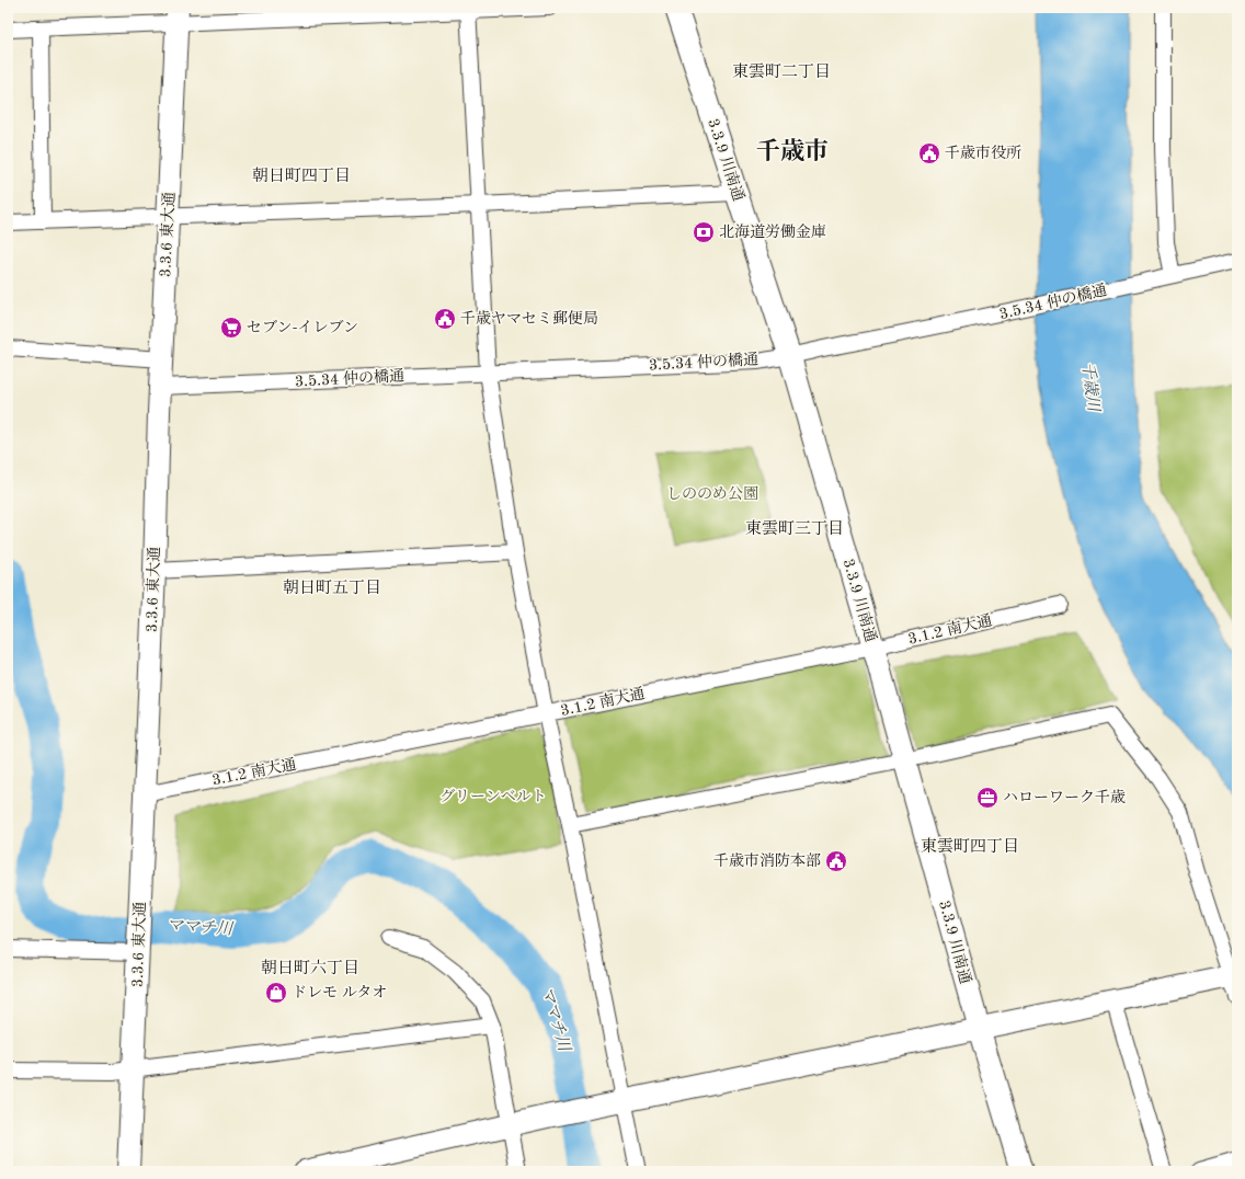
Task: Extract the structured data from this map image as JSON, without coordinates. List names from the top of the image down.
{
  "streets": {
    "street": [
      "3.3.9 川南通",
      "3.3.6 東大通",
      "3.5.34 仲の橋通",
      "3.1.2 南大通"
    ]
  },
  "crossings": [
    ["3.3.9 川南通", "3.5.34 仲の橋通"],
    ["3.3.9 川南通", "3.1.2 南大通"],
    ["3.3.6 東大通", "3.5.34 仲の橋通"],
    ["3.3.6 東大通", "3.1.2 南大通"]
  ],
  "districts": [
    "東雲町二丁目",
    "千歳市",
    "朝日町四丁目",
    "東雲町三丁目",
    "朝日町五丁目",
    "東雲町四丁目",
    "朝日町六丁目"
  ],
  "water": ["千歳川", "ママチ川"],
  "parks": ["しののめ公園", "グリーンベルト"],
  "places": {
    "public building": ["千歳市役所", "千歳ヤマセミ郵便局", "千歳市消防本部"],
    "bank": ["北海道労働金庫"],
    "supermarket": ["セブン-イレブン"],
    "office": ["ハローワーク千歳"],
    "shop": ["ドレモ ルタオ"]
  }
}
